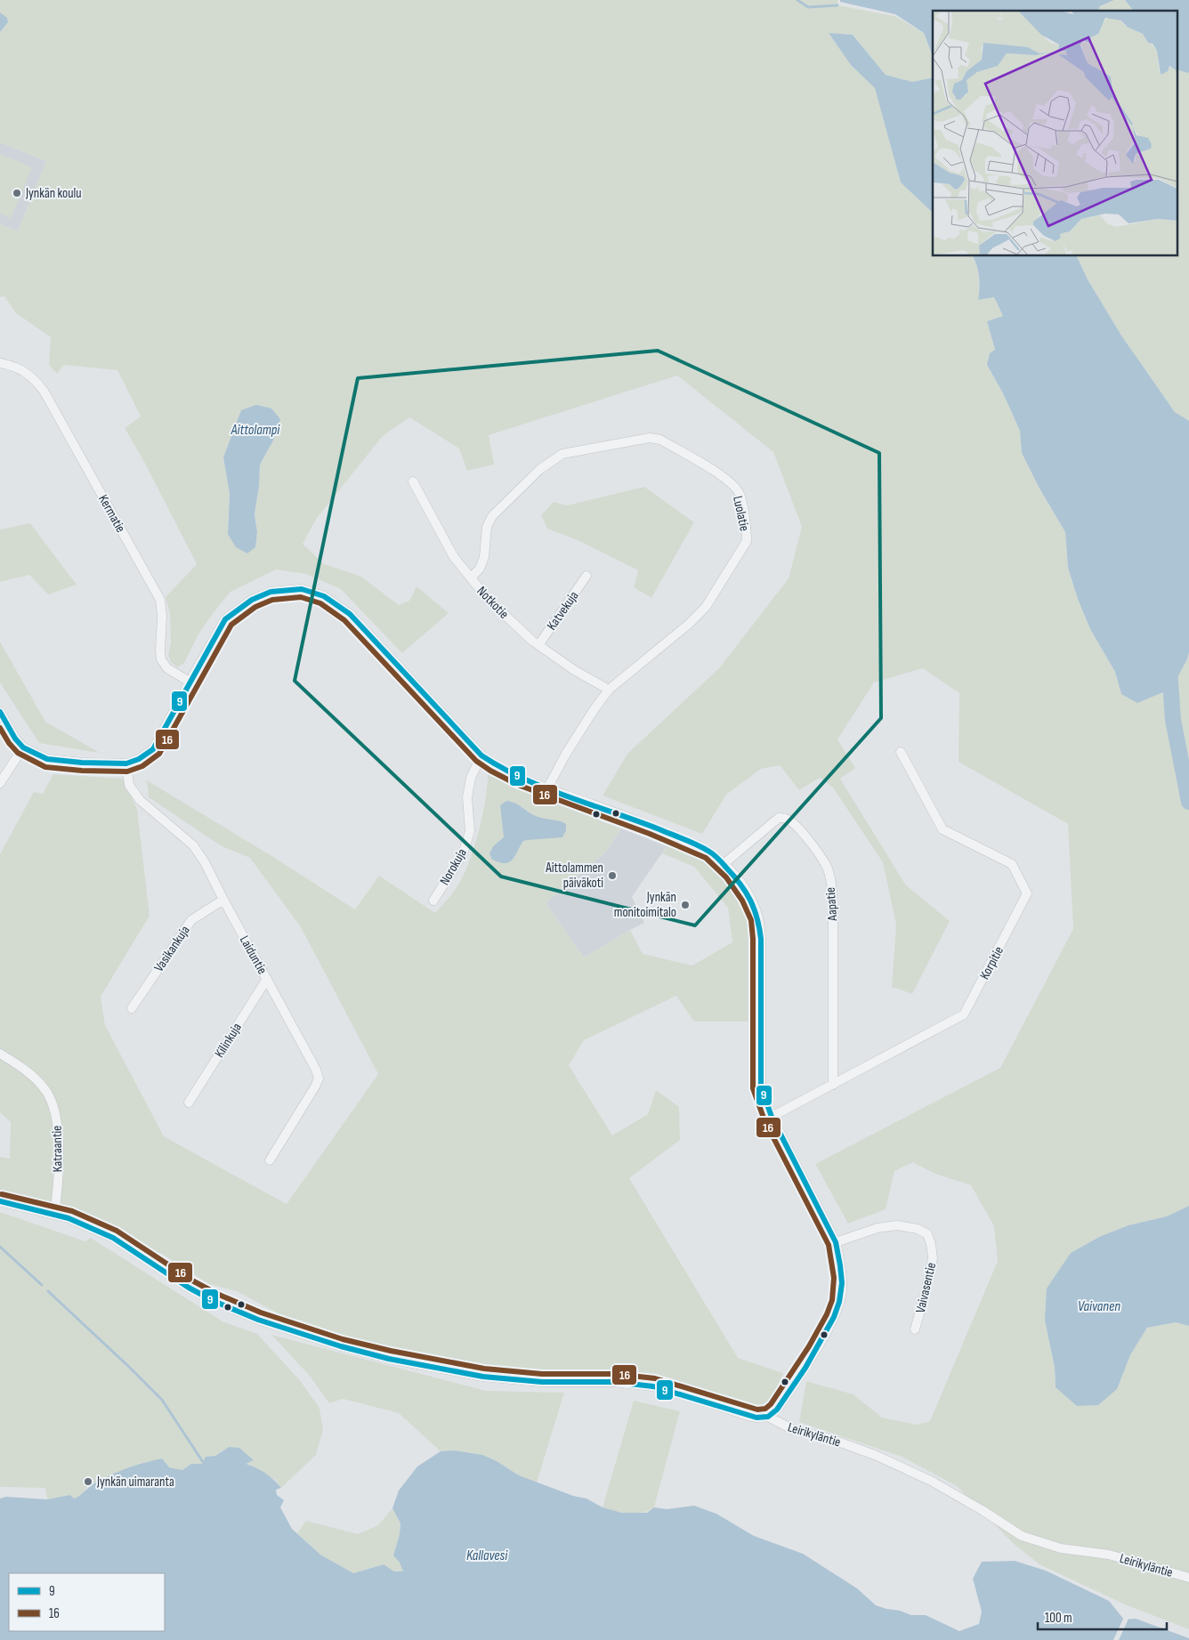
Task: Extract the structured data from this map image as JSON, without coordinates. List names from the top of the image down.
{
  "streets": {
    "street": [
      "Kermatie",
      "Luolatie",
      "Notkotie",
      "Katvekuja",
      "Norokuja",
      "Aapatie",
      "Vasikankuja",
      "Laiduntie",
      "Korpitie",
      "Kilinkuja",
      "Katraantie",
      "Vaivasentie",
      "Leirikyläntie"
    ]
  },
  "crossings": [
    ["Luolatie", "Notkotie"],
    ["Notkotie", "Katvekuja"],
    ["Aapatie", "Korpitie"],
    ["Vasikankuja", "Laiduntie"],
    ["Laiduntie", "Kilinkuja"],
    ["Katraantie", "Leirikyläntie"]
  ],
  "water": ["Aittolampi", "Vaivanen", "Kallavesi"],
  "places": [
    "Jynkän koulu",
    "Aittolammen päiväkoti",
    "Jynkän monitoimitalo",
    "Jynkän uimaranta"
  ],
  "lines": ["transit line 9", "transit line 16"],
  "legend": ["9", "16"],
  "scale_bar": "100 m"
}
